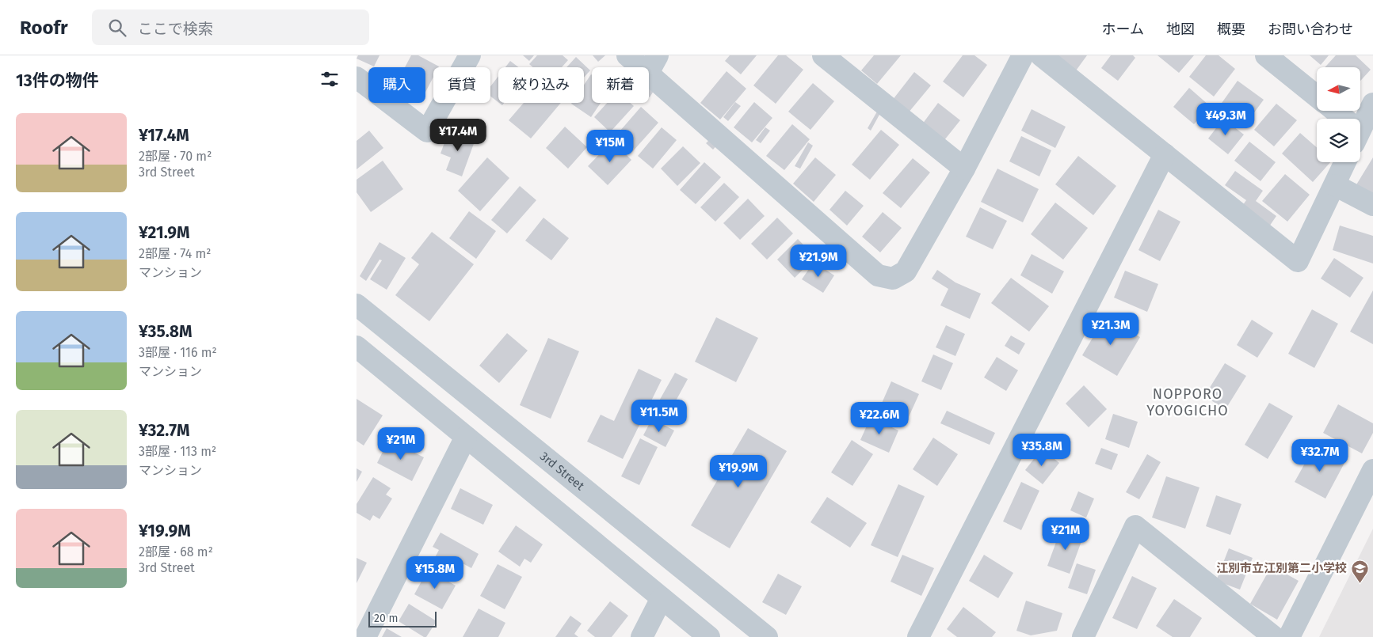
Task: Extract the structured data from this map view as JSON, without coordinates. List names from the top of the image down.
{
  "streets": {
    "street": ["3rd Street"]
  },
  "districts": ["NOPPORO YOYOGICHO"],
  "places": {
    "school or university": ["江別市立江別第二小学校"]
  },
  "scale_bar": "20 m",
  "north": "left",
  "page": {
    "header": "Roofr",
    "search": "ここで検索",
    "nav": [
      "ホーム",
      "地図",
      "概要",
      "お問い合わせ"
    ],
    "heading": "13件の物件",
    "chip": [
      "購入",
      "賃貸",
      "絞り込み",
      "新着"
    ],
    "list": [
      {
        "name": "¥17.4M",
        "note": "2部屋 · 70 m² · 3rd Street"
      },
      {
        "name": "¥21.9M",
        "note": "2部屋 · 74 m² · マンション"
      },
      {
        "name": "¥35.8M",
        "note": "3部屋 · 116 m² · マンション"
      },
      {
        "name": "¥32.7M",
        "note": "3部屋 · 113 m² · マンション"
      },
      {
        "name": "¥19.9M",
        "note": "2部屋 · 68 m² · 3rd Street"
      }
    ],
    "price": [
      "¥49.3M",
      "¥17.4M",
      "¥15M",
      "¥21.9M",
      "¥21.3M",
      "¥11.5M",
      "¥22.6M",
      "¥21M",
      "¥35.8M",
      "¥32.7M",
      "¥19.9M",
      "¥21M",
      "¥15.8M"
    ],
    "scale": "20 m"
  }
}
